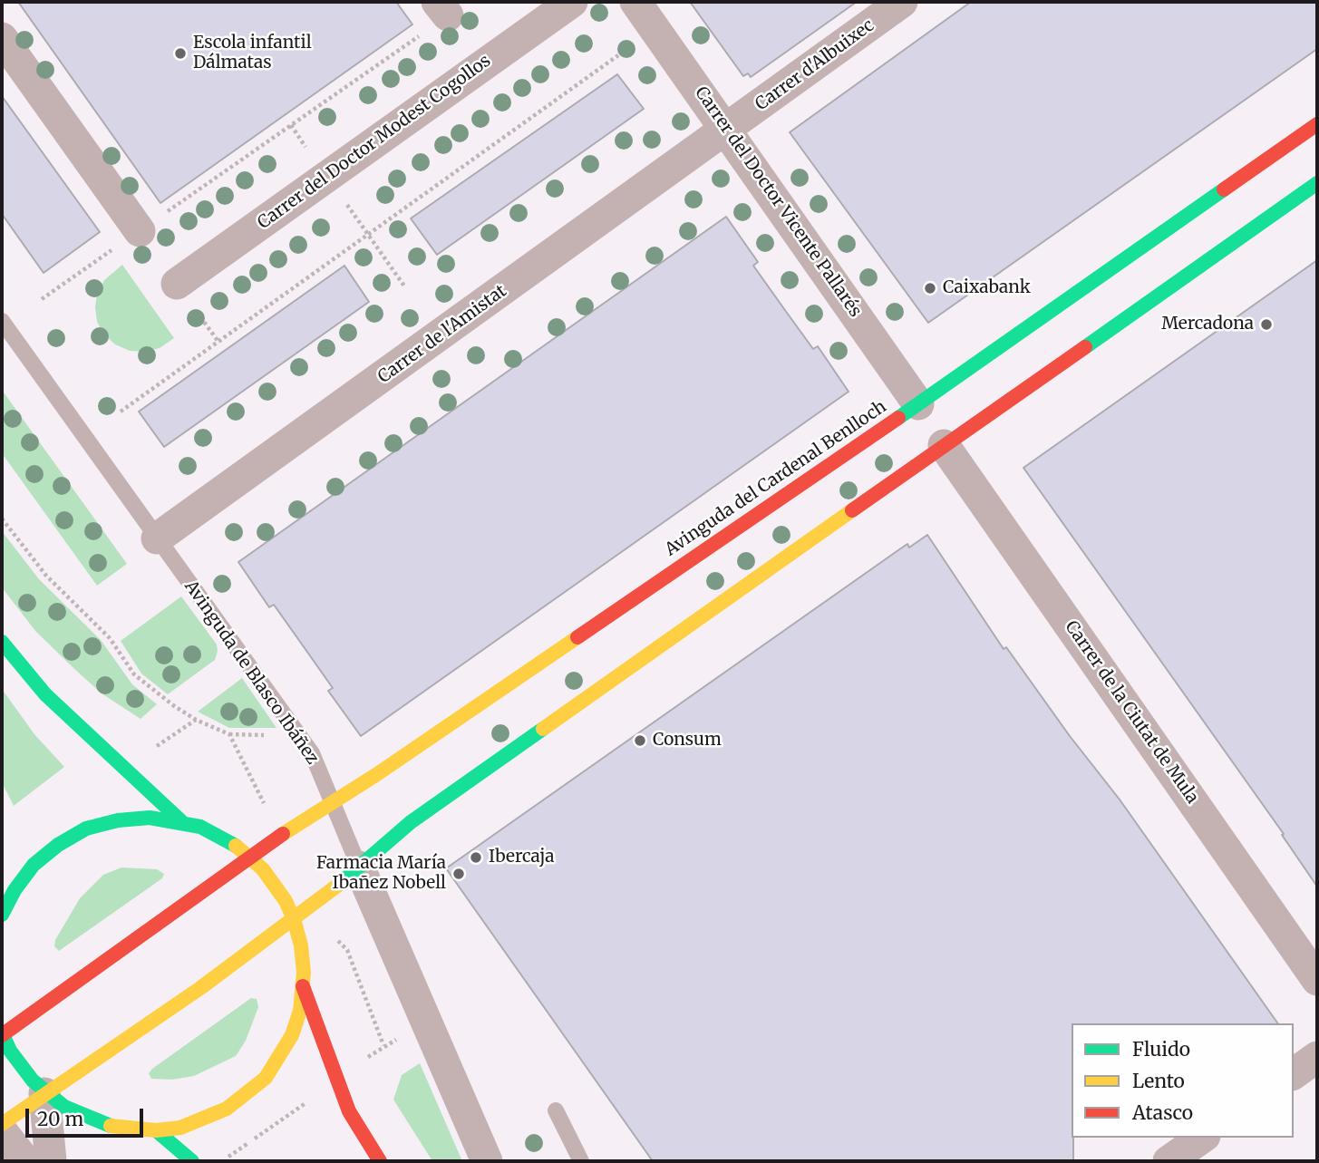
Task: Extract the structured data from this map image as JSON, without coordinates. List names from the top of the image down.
{
  "streets": {
    "main road": ["Avinguda del Cardenal Benlloch"],
    "street": [
      "Carrer d'Albuixec",
      "Carrer del Doctor Modest Cogollos",
      "Carrer del Doctor Vicente Pallarés",
      "Carrer de l'Amistat",
      "Avinguda de Blasco Ibáñez",
      "Carrer de la Ciutat de Mula"
    ]
  },
  "crossings": [
    ["Carrer d'Albuixec", "Carrer del Doctor Vicente Pallarés"],
    ["Carrer d'Albuixec", "Carrer de l'Amistat"],
    ["Carrer del Doctor Vicente Pallarés", "Carrer de l'Amistat"],
    ["Carrer del Doctor Vicente Pallarés", "Avinguda del Cardenal Benlloch"],
    ["Carrer de l'Amistat", "Avinguda de Blasco Ibáñez"],
    ["Avinguda del Cardenal Benlloch", "Avinguda de Blasco Ibáñez"]
  ],
  "places": [
    "Escola infantil Dálmatas",
    "Caixabank",
    "Mercadona",
    "Consum",
    "Ibercaja",
    "Farmacia María Ibañez Nobell"
  ],
  "legend": ["Fluido", "Lento", "Atasco"],
  "scale_bar": "20 m"
}
